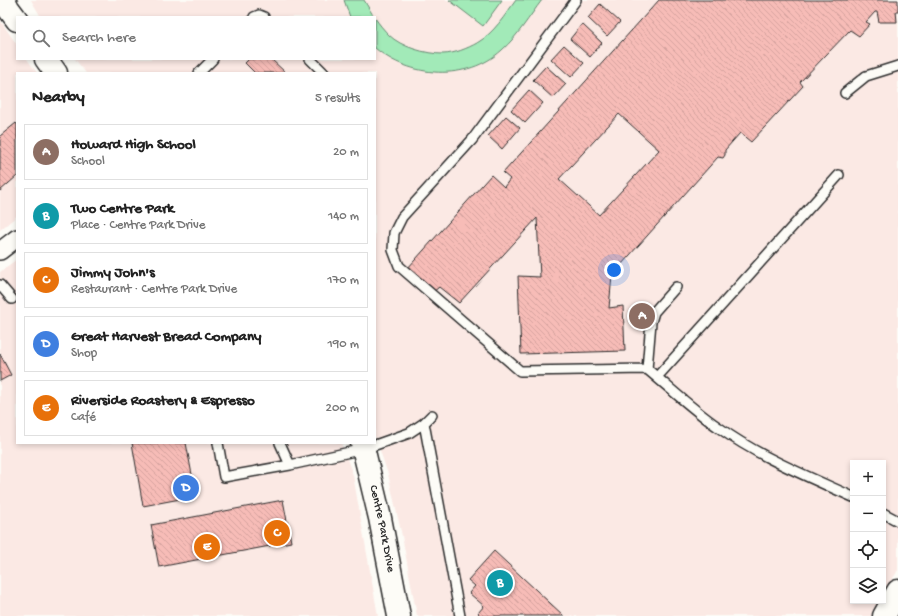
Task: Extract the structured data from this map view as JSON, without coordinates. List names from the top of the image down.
{
  "streets": {
    "street": ["Centre Park Drive"]
  },
  "page": {
    "search": "Search here",
    "heading": ["Nearby", "5 results"],
    "list": [
      {
        "mark": "A",
        "name": "Howard High School",
        "note": "School",
        "value": "20 m"
      },
      {
        "mark": "B",
        "name": "Two Centre Park",
        "note": "Place · Centre Park Drive",
        "value": "140 m"
      },
      {
        "mark": "C",
        "name": "Jimmy John's",
        "note": "Restaurant · Centre Park Drive",
        "value": "170 m"
      },
      {
        "mark": "D",
        "name": "Great Harvest Bread Company",
        "note": "Shop",
        "value": "190 m"
      },
      {
        "mark": "E",
        "name": "Riverside Roastery & Espresso",
        "note": "Café",
        "value": "200 m"
      }
    ],
    "pins": [
      "A",
      "D",
      "C",
      "E",
      "B"
    ],
    "map_buttons": ["+", "−"]
  }
}
